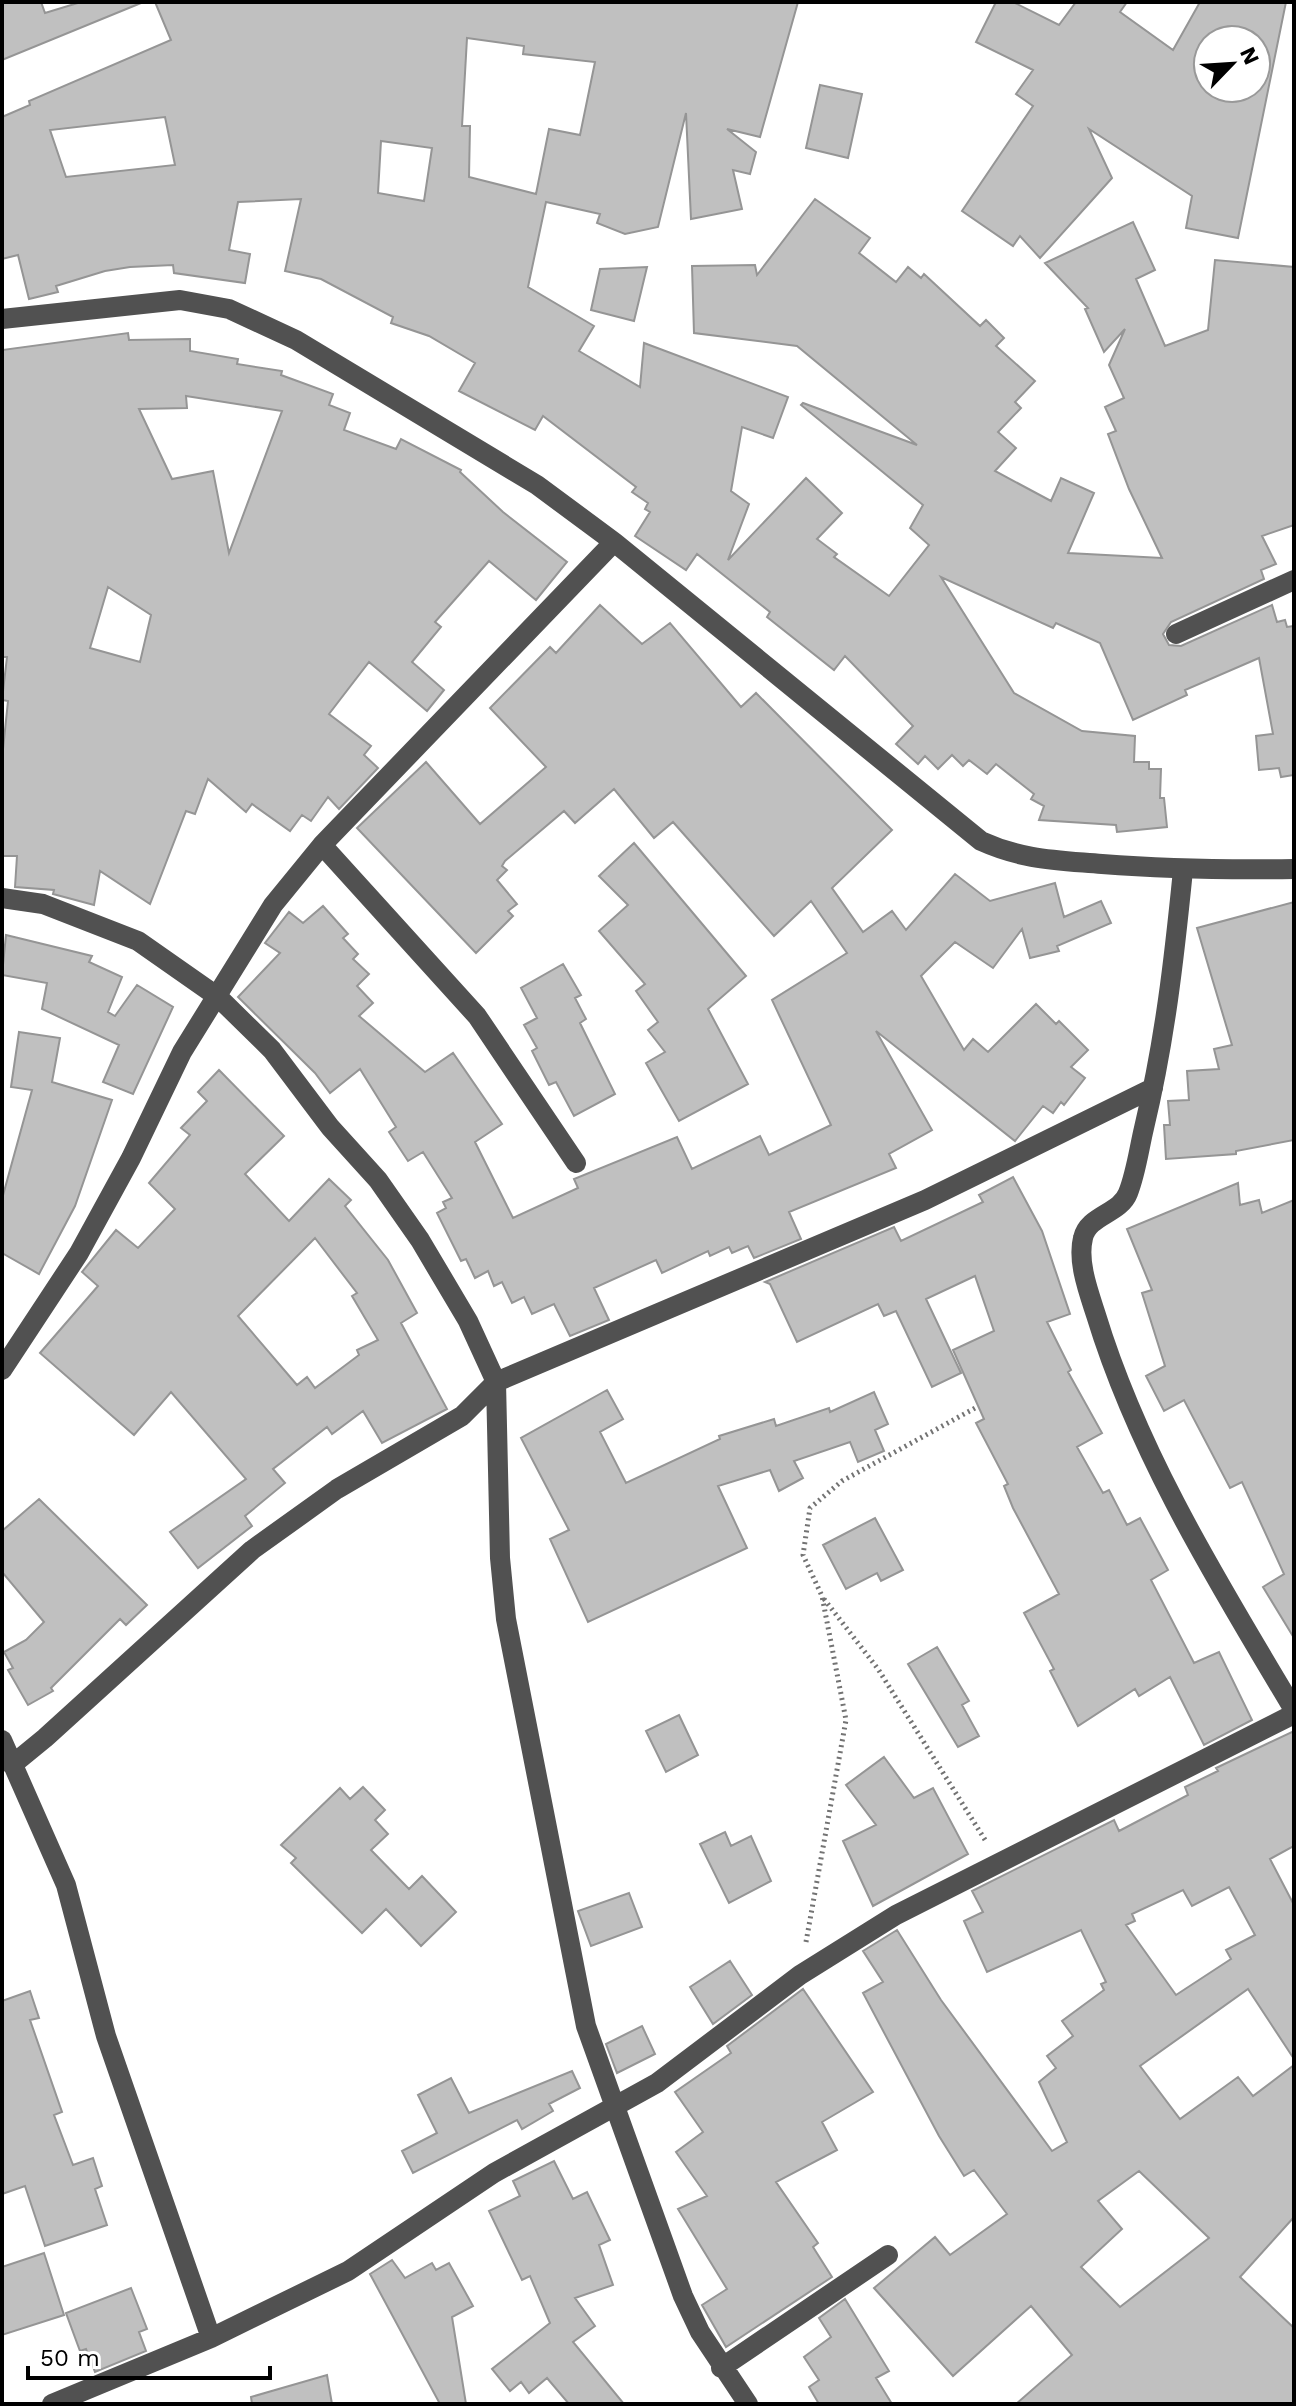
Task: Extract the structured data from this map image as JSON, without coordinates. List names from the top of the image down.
{
  "scale_bar": "50 m",
  "north": "top right"
}
